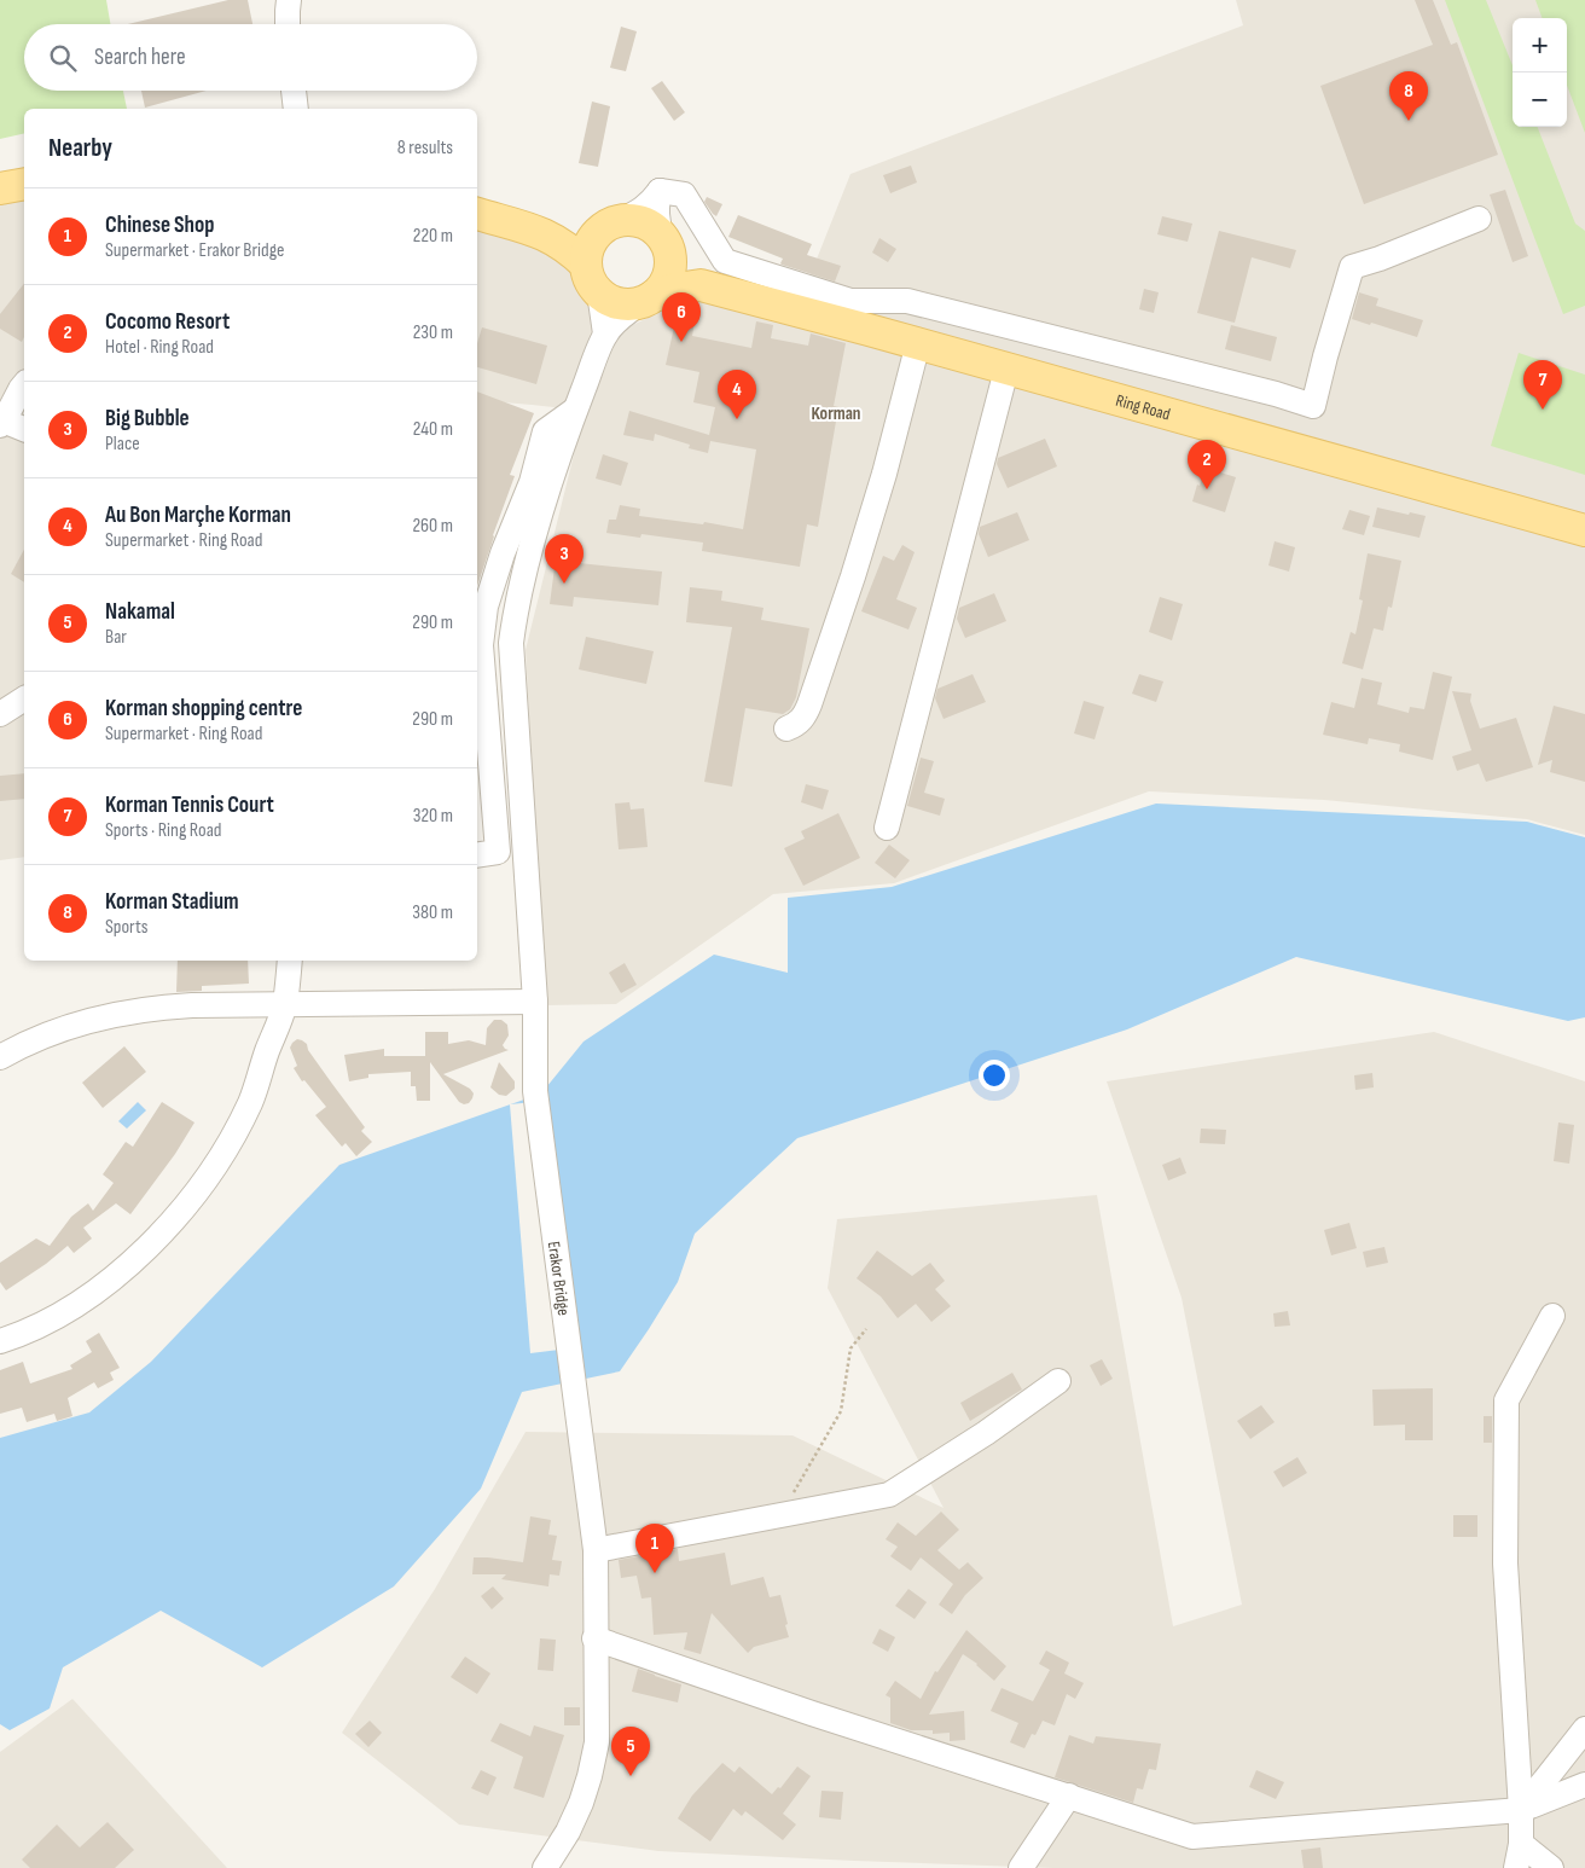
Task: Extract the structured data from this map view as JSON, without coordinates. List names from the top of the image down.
{
  "streets": {
    "main road": ["Ring Road"],
    "street": ["Erakor Bridge"]
  },
  "districts": ["Korman"],
  "page": {
    "map_buttons": ["+", "−"],
    "search": "Search here",
    "pins": [
      "8",
      "6",
      "7",
      "4",
      "2",
      "3",
      "1",
      "5"
    ],
    "heading": ["Nearby", "8 results"],
    "list": [
      {
        "mark": "1",
        "name": "Chinese Shop",
        "note": "Supermarket · Erakor Bridge",
        "value": "220 m"
      },
      {
        "mark": "2",
        "name": "Cocomo Resort",
        "note": "Hotel · Ring Road",
        "value": "230 m"
      },
      {
        "mark": "3",
        "name": "Big Bubble",
        "note": "Place",
        "value": "240 m"
      },
      {
        "mark": "4",
        "name": "Au Bon Marçhe Korman",
        "note": "Supermarket · Ring Road",
        "value": "260 m"
      },
      {
        "mark": "5",
        "name": "Nakamal",
        "note": "Bar",
        "value": "290 m"
      },
      {
        "mark": "6",
        "name": "Korman shopping centre",
        "note": "Supermarket · Ring Road",
        "value": "290 m"
      },
      {
        "mark": "7",
        "name": "Korman Tennis Court",
        "note": "Sports · Ring Road",
        "value": "320 m"
      },
      {
        "mark": "8",
        "name": "Korman Stadium",
        "note": "Sports",
        "value": "380 m"
      }
    ]
  }
}
